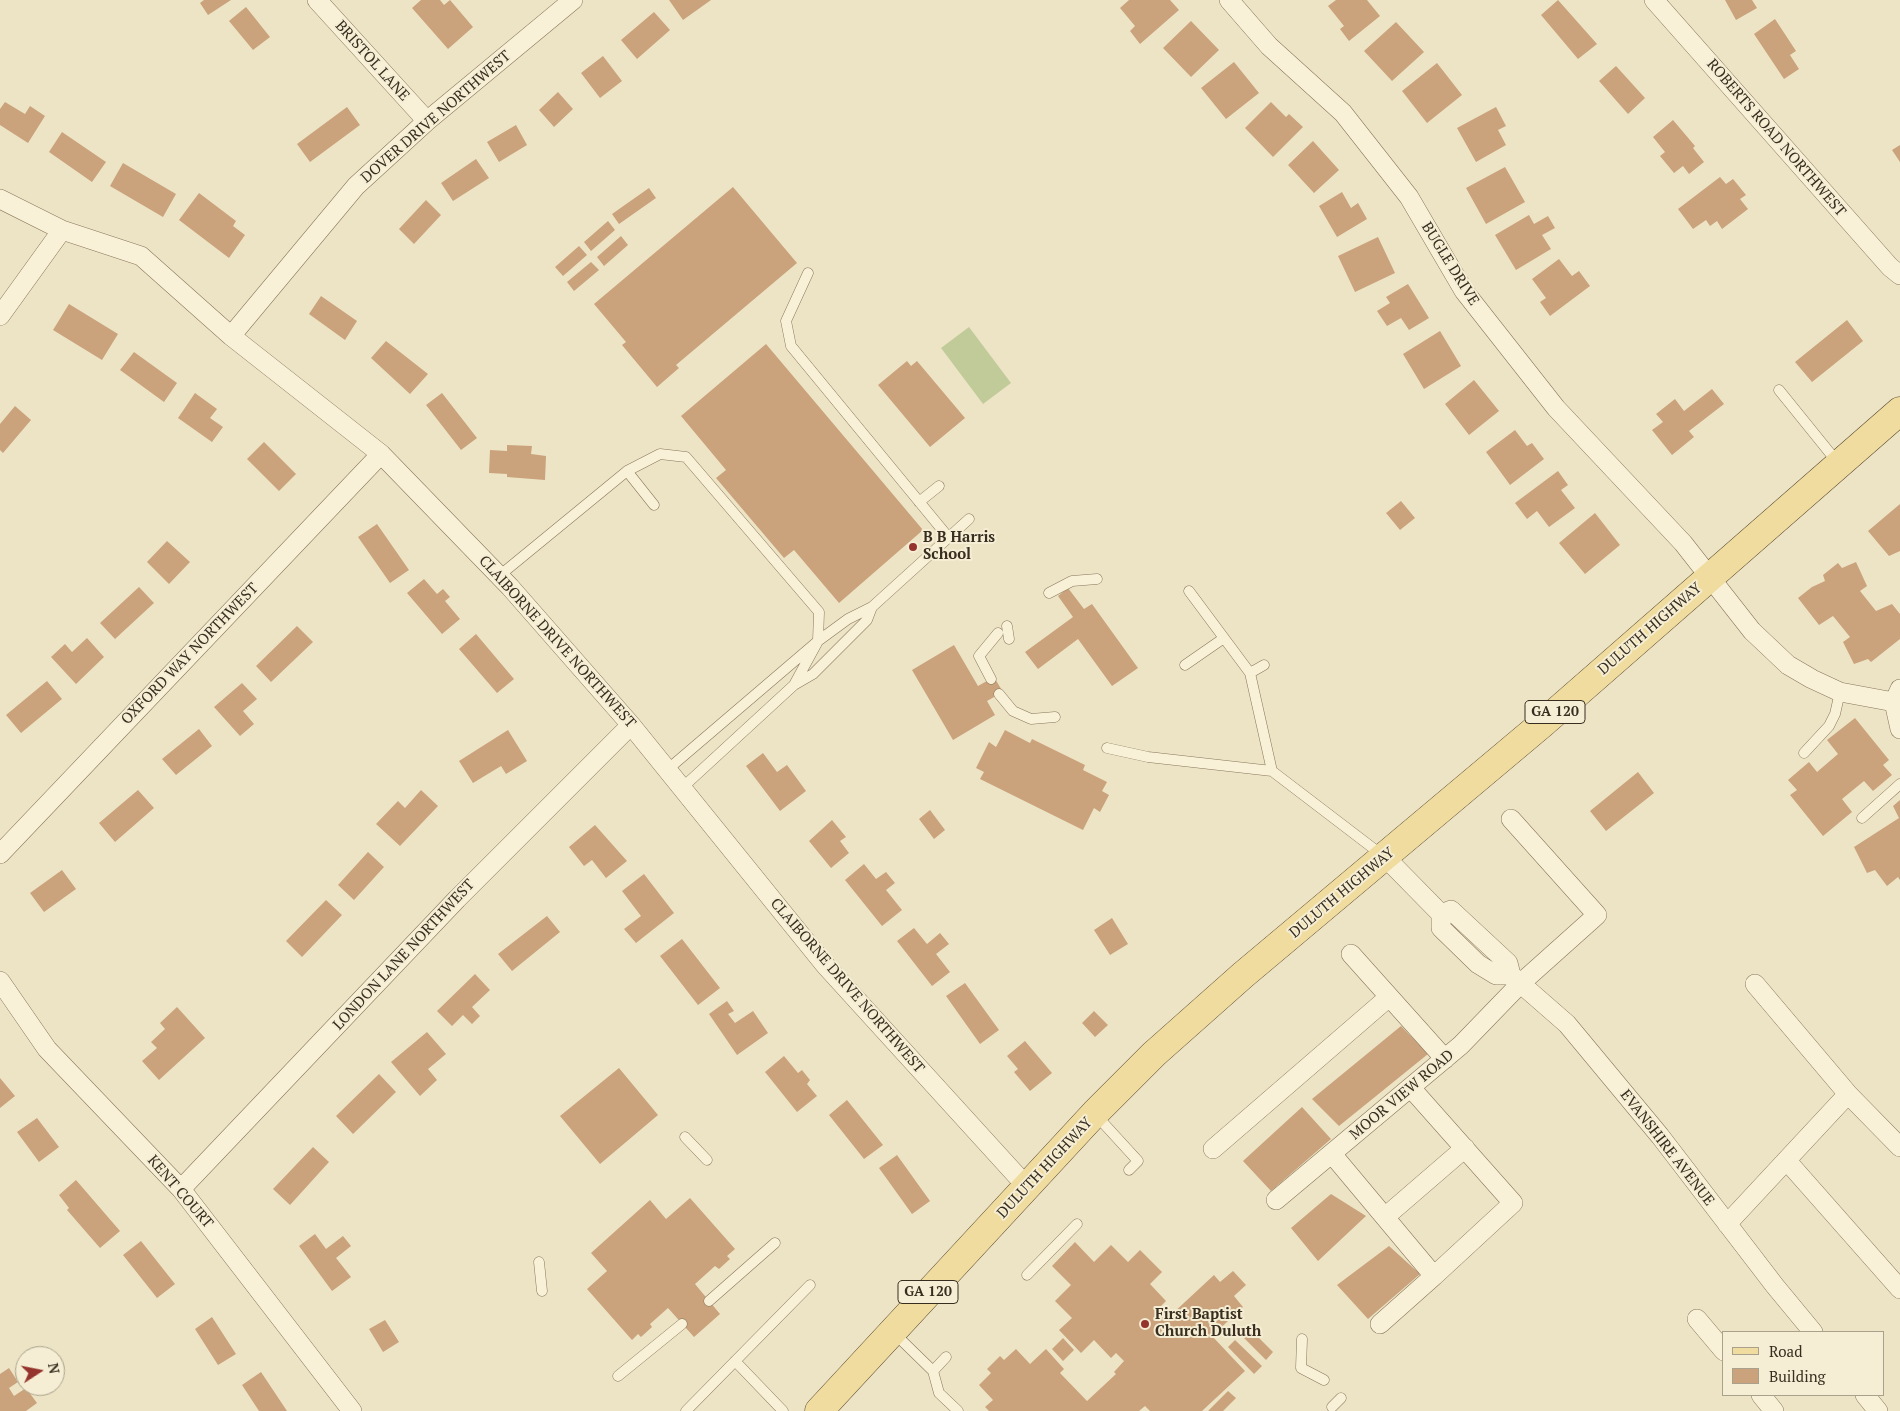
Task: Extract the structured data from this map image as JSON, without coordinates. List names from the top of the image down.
{
  "streets": {
    "main road": ["DULUTH HIGHWAY", "GA 120"],
    "street": [
      "BRISTOL LANE",
      "DOVER DRIVE NORTHWEST",
      "ROBERTS ROAD NORTHWEST",
      "BUGLE DRIVE",
      "CLAIBORNE DRIVE NORTHWEST",
      "OXFORD WAY NORTHWEST",
      "LONDON LANE NORTHWEST",
      "MOOR VIEW ROAD",
      "EVANSHIRE AVENUE",
      "KENT COURT"
    ]
  },
  "crossings": [
    ["BRISTOL LANE", "DOVER DRIVE NORTHWEST"],
    ["DOVER DRIVE NORTHWEST", "CLAIBORNE DRIVE NORTHWEST"],
    ["BUGLE DRIVE", "DULUTH HIGHWAY"],
    ["DULUTH HIGHWAY", "CLAIBORNE DRIVE NORTHWEST"],
    ["DULUTH HIGHWAY", "EVANSHIRE AVENUE"],
    ["CLAIBORNE DRIVE NORTHWEST", "OXFORD WAY NORTHWEST"],
    ["CLAIBORNE DRIVE NORTHWEST", "LONDON LANE NORTHWEST"],
    ["LONDON LANE NORTHWEST", "KENT COURT"],
    ["MOOR VIEW ROAD", "EVANSHIRE AVENUE"]
  ],
  "places": ["B B Harris School", "First Baptist Church Duluth"],
  "legend": ["Road", "Building"],
  "north": "right"
}
